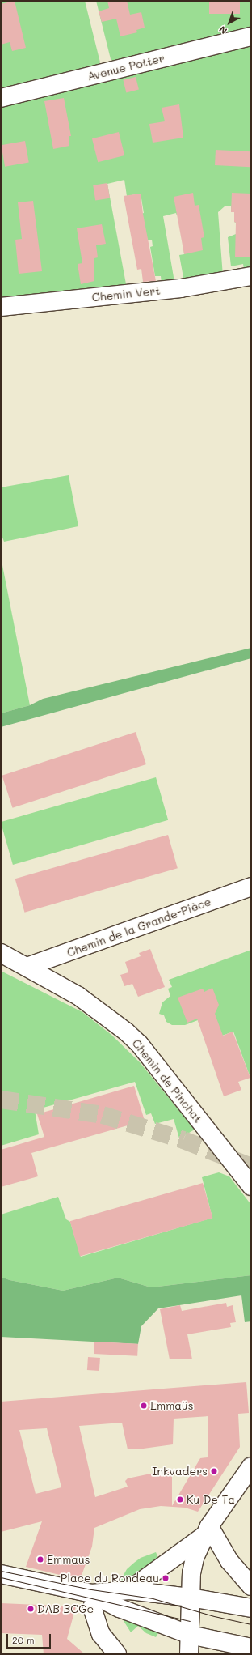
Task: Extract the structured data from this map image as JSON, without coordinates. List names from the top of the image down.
{
  "streets": {
    "street": [
      "Avenue Potter",
      "Chemin Vert",
      "Chemin de la Grande-Pièce",
      "Chemin de Pinchat"
    ]
  },
  "crossings": [
    ["Chemin de la Grande-Pièce", "Chemin de Pinchat"]
  ],
  "places": [
    "Emmaüs",
    "Inkvaders",
    "Ku De Ta",
    "Emmaus",
    "Place du Rondeau",
    "DAB BCGe"
  ],
  "scale_bar": "20 m",
  "north": "bottom left"
}
